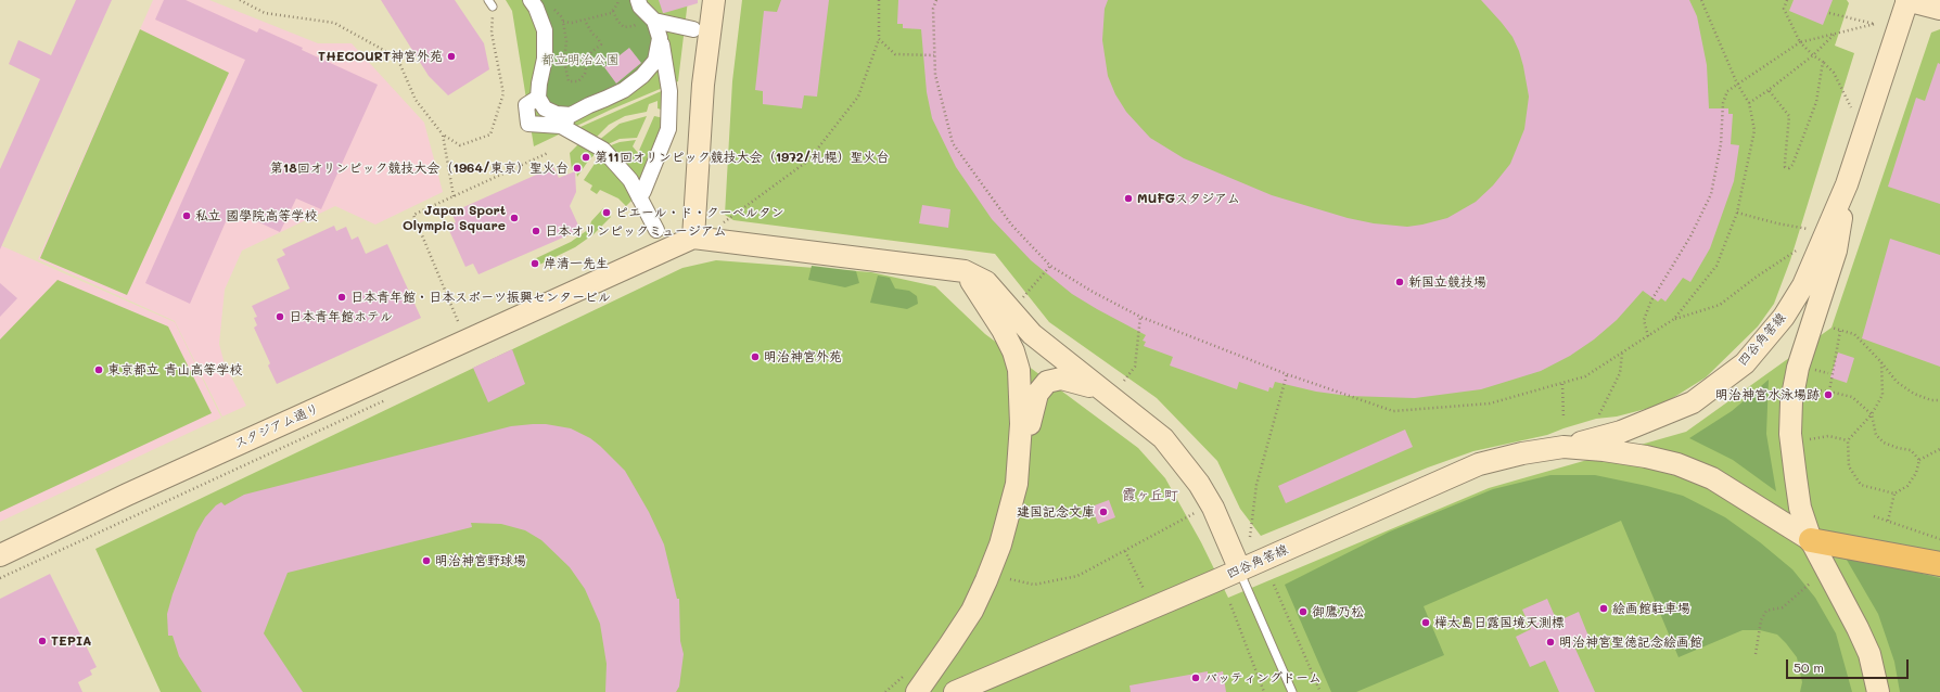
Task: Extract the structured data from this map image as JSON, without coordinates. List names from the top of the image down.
{
  "streets": {
    "street": ["四谷角筈線", "スタジアム通り"]
  },
  "districts": ["霞ヶ丘町"],
  "parks": ["都立明治公園"],
  "places": [
    "THECOURT神宮外苑",
    "第11回オリンピック競技大会（1972/札幌）聖火台",
    "第18回オリンピック競技大会（1964/東京）聖火台",
    "MUFGスタジアム",
    "ピエール・ド・クーベルタン",
    "私立 國學院高等学校",
    "Japan Sport Olympic Square",
    "日本オリンピックミュージアム",
    "岸清一先生",
    "新国立競技場",
    "日本青年館・日本スポーツ振興センタービル",
    "日本青年館ホテル",
    "明治神宮外苑",
    "東京都立 青山高等学校",
    "明治神宮水泳場跡",
    "建国記念文庫",
    "明治神宮野球場",
    "絵画館駐車場",
    "御鷹乃松",
    "樺太島日露国境天測標",
    "TEPIA",
    "明治神宮聖徳記念絵画館",
    "バッティングドーム"
  ],
  "scale_bar": "50 m"
}
